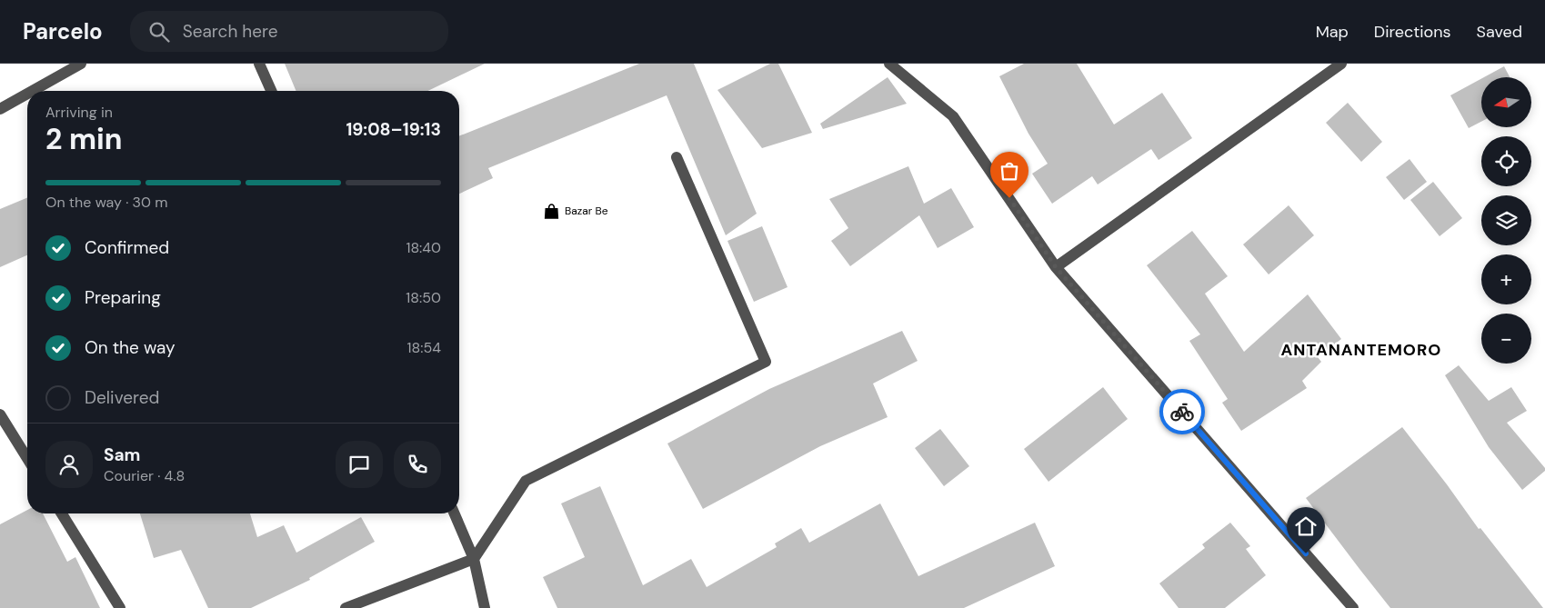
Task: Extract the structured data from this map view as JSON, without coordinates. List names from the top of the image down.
{
  "districts": ["ANTANANTEMORO"],
  "places": {
    "shop": ["Bazar Be"]
  },
  "north": "left",
  "page": {
    "header": "Parcelo",
    "search": "Search here",
    "nav": ["Map", "Directions", "Saved"],
    "map_buttons": ["+", "−"],
    "heading": ["2 min", "Arriving in", "19:08–19:13"],
    "panel": ["Sam", "Courier · 4.8"],
    "bar": "On the way · 30 m",
    "list": [
      ["Confirmed", "18:40"],
      ["Preparing", "18:50"],
      ["On the way", "18:54"],
      "Delivered"
    ]
  }
}
